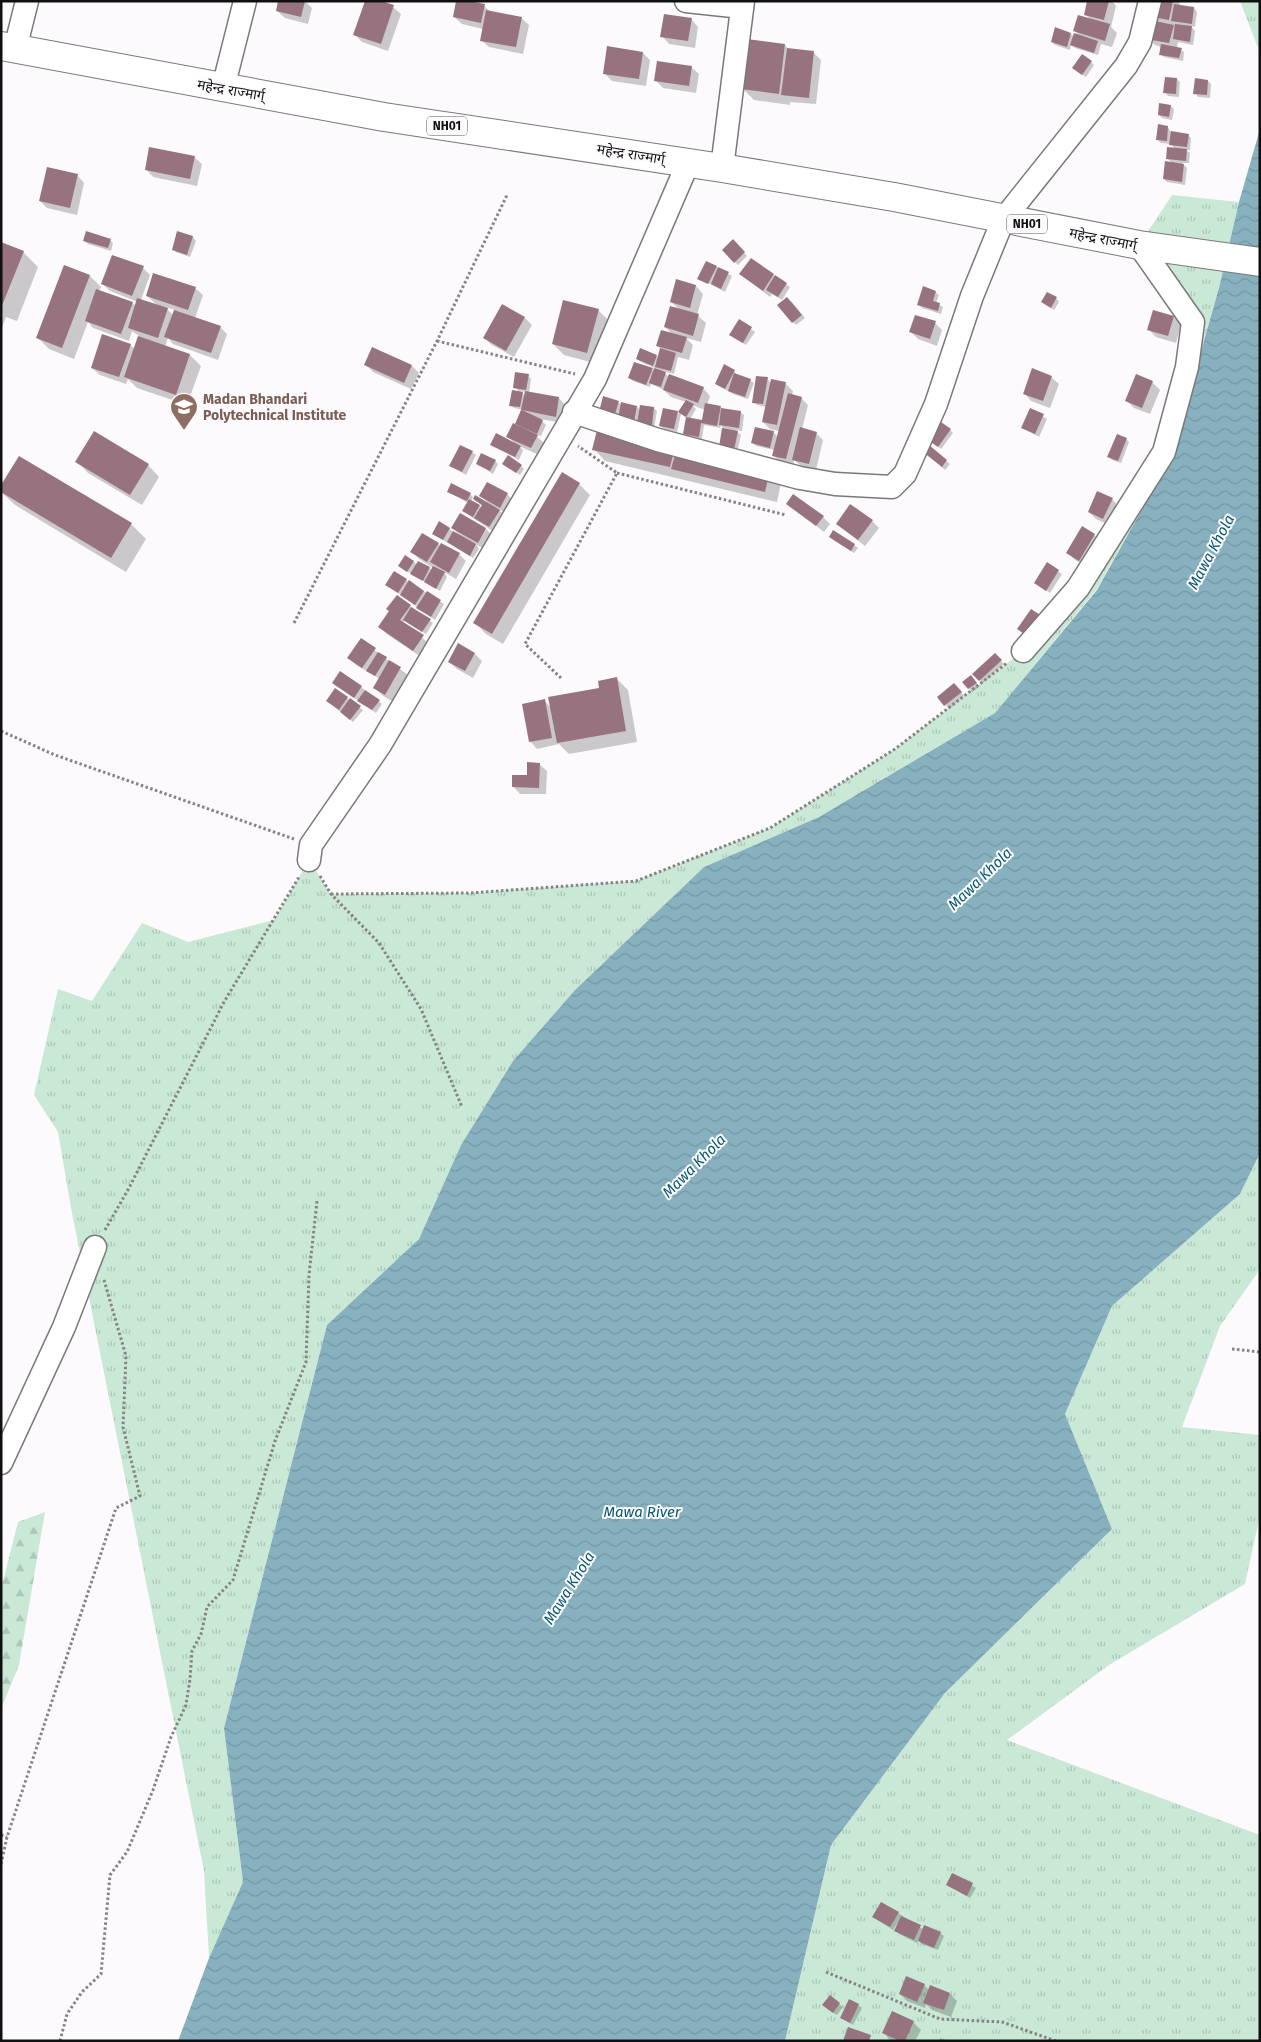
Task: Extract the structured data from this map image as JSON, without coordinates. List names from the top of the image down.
{
  "streets": {
    "highway": ["महेन्द्र राज्मार्ग्", "NH01"]
  },
  "water": ["Mawa Khola", "Mawa River"],
  "places": {
    "school or university": ["Madan Bhandari Polytechnical Institute"]
  }
}
